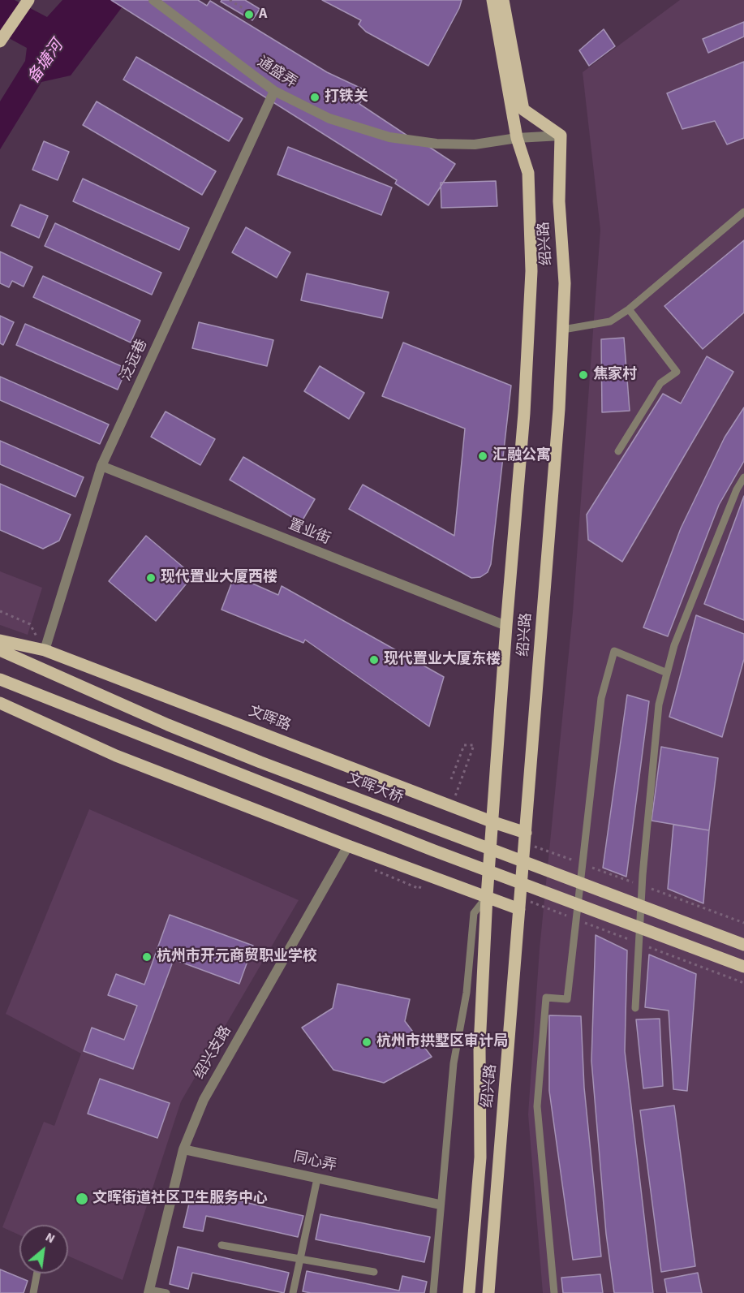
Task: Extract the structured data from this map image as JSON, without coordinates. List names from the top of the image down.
{
  "streets": {
    "main road": ["绍兴路", "文晖路", "文晖大桥"],
    "street": [
      "通盛弄",
      "泛远巷",
      "置业街",
      "绍兴支路",
      "同心弄"
    ]
  },
  "crossings": [
    ["通盛弄", "绍兴路"],
    ["通盛弄", "泛远巷"],
    ["绍兴路", "置业街"],
    ["绍兴路", "文晖路"],
    ["泛远巷", "置业街"],
    ["泛远巷", "文晖路"],
    ["绍兴支路", "同心弄"]
  ],
  "water": ["备塘河"],
  "places": [
    "A",
    "打铁关",
    "焦家村",
    "汇融公寓",
    "现代置业大厦西楼",
    "现代置业大厦东楼",
    "杭州市开元商贸职业学校",
    "杭州市拱墅区审计局",
    "文晖街道社区卫生服务中心"
  ],
  "north": "top right"
}
